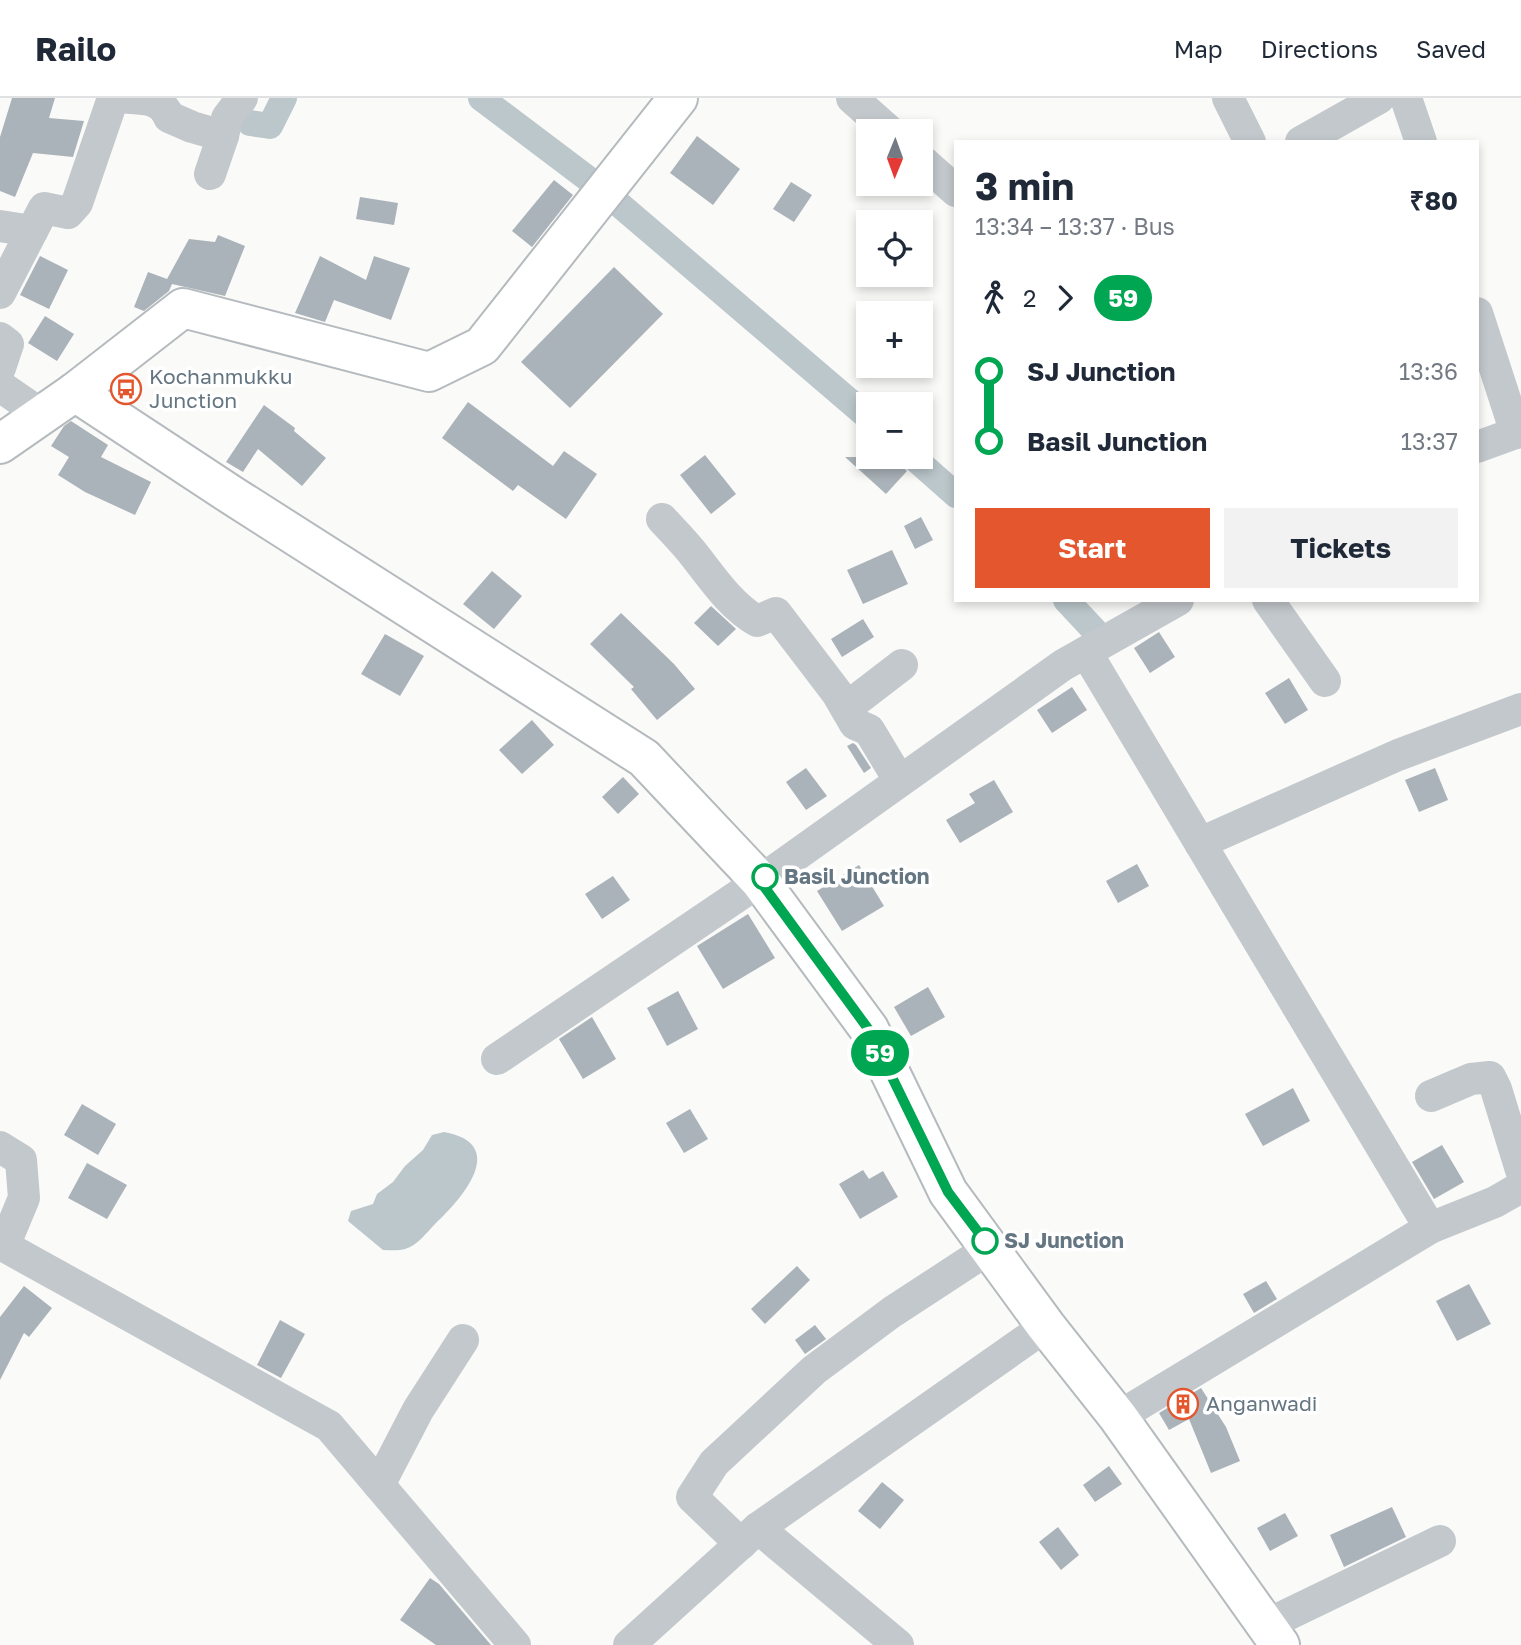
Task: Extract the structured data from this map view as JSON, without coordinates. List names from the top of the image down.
{
  "places": {
    "bus stop": ["Kochanmukku Junction"],
    "other": ["Basil Junction", "SJ Junction"],
    "building": ["Anganwadi"]
  },
  "lines": ["bus line 59"],
  "north": "bottom",
  "page": {
    "header": "Railo",
    "nav": ["Map", "Directions", "Saved"],
    "on_map": "59",
    "map_buttons": ["+", "−"],
    "heading": ["3 min", "13:34 – 13:37 · Bus", "₹80"],
    "legs": ["2", "59"],
    "list": [
      {
        "name": "SJ Junction",
        "value": "13:36"
      },
      {
        "name": "Basil Junction",
        "value": "13:37"
      }
    ],
    "buttons": ["Start", "Tickets"]
  }
}
